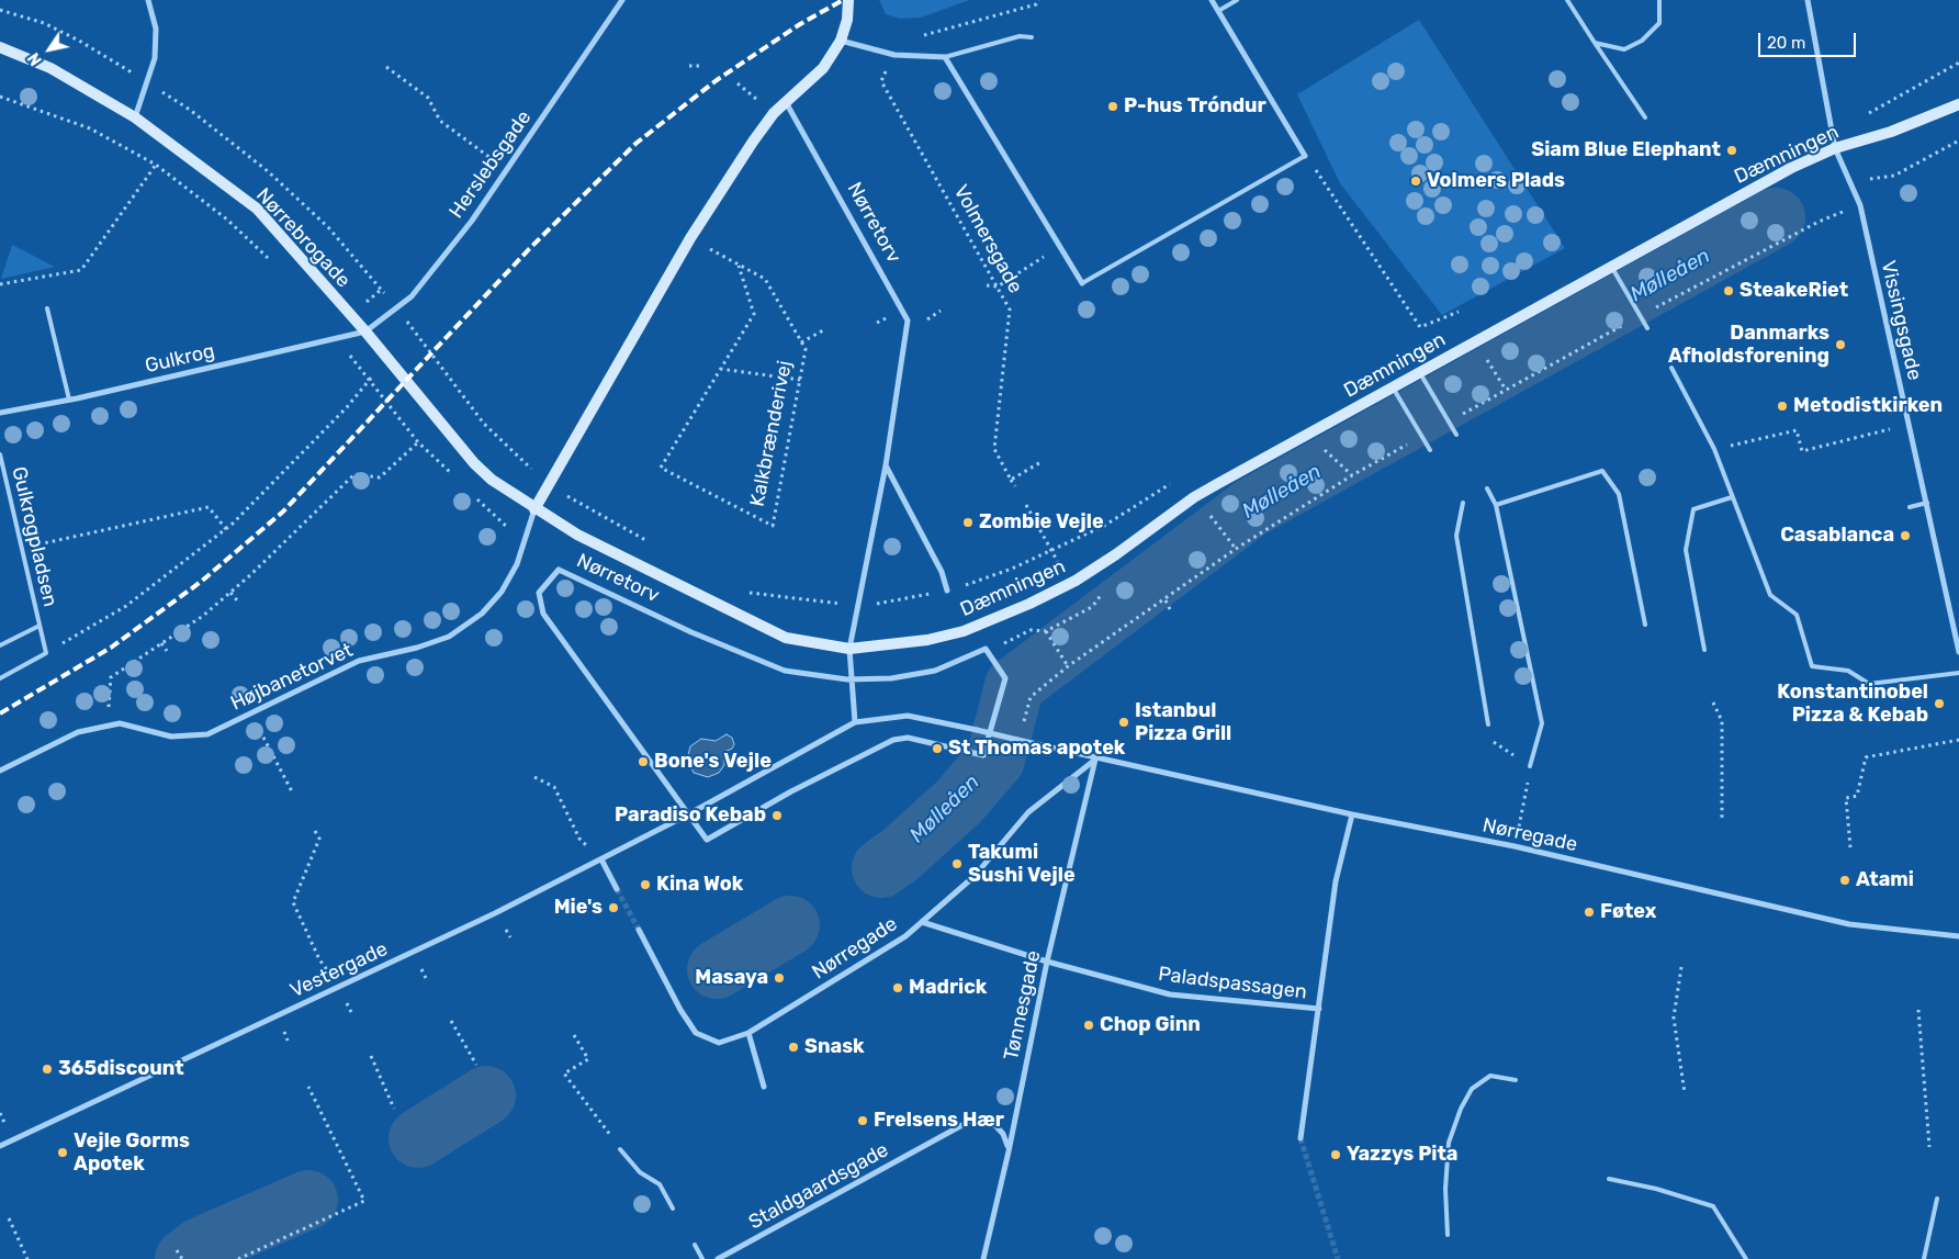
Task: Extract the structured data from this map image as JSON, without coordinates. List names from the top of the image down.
{
  "streets": {
    "street": [
      "Dæmningen",
      "Herslebsgade",
      "Nørretorv",
      "Nørrebrogade",
      "Vissingsgade",
      "Gulkrog",
      "Højbanetorvet",
      "Nørregade",
      "Vestergade",
      "Paladspassagen",
      "Tønnesgade",
      "Staldgaardsgade"
    ],
    "lane": ["Gulkrogpladsen"],
    "path": ["Volmersgade", "Kalkbrænderivej"]
  },
  "crossings": [
    ["Dæmningen", "Nørretorv"],
    ["Dæmningen", "Vissingsgade"],
    ["Herslebsgade", "Nørrebrogade"],
    ["Herslebsgade", "Gulkrog"],
    ["Nørretorv", "Nørrebrogade"],
    ["Nørretorv", "Højbanetorvet"],
    ["Nørretorv", "Vestergade"],
    ["Nørrebrogade", "Gulkrog"],
    ["Nørrebrogade", "Højbanetorvet"],
    ["Nørregade", "Paladspassagen"],
    ["Nørregade", "Tønnesgade"],
    ["Paladspassagen", "Tønnesgade"],
    ["Tønnesgade", "Staldgaardsgade"]
  ],
  "water": ["Mølleåen"],
  "places": [
    "P-hus Tróndur",
    "Siam Blue Elephant",
    "Volmers Plads",
    "SteakeRiet",
    "Danmarks Afholdsforening",
    "Metodistkirken",
    "Zombie Vejle",
    "Casablanca",
    "Konstantinobel Pizza & Kebab",
    "Istanbul Pizza Grill",
    "St Thomas apotek",
    "Bone's Vejle",
    "Paradiso Kebab",
    "Takumi Sushi Vejle",
    "Atami",
    "Kina Wok",
    "Mie's",
    "Føtex",
    "Masaya",
    "Madrick",
    "Chop Ginn",
    "Snask",
    "365discount",
    "Frelsens Hær",
    "Vejle Gorms Apotek",
    "Yazzys Pita"
  ],
  "scale_bar": "20 m",
  "north": "bottom left"
}
